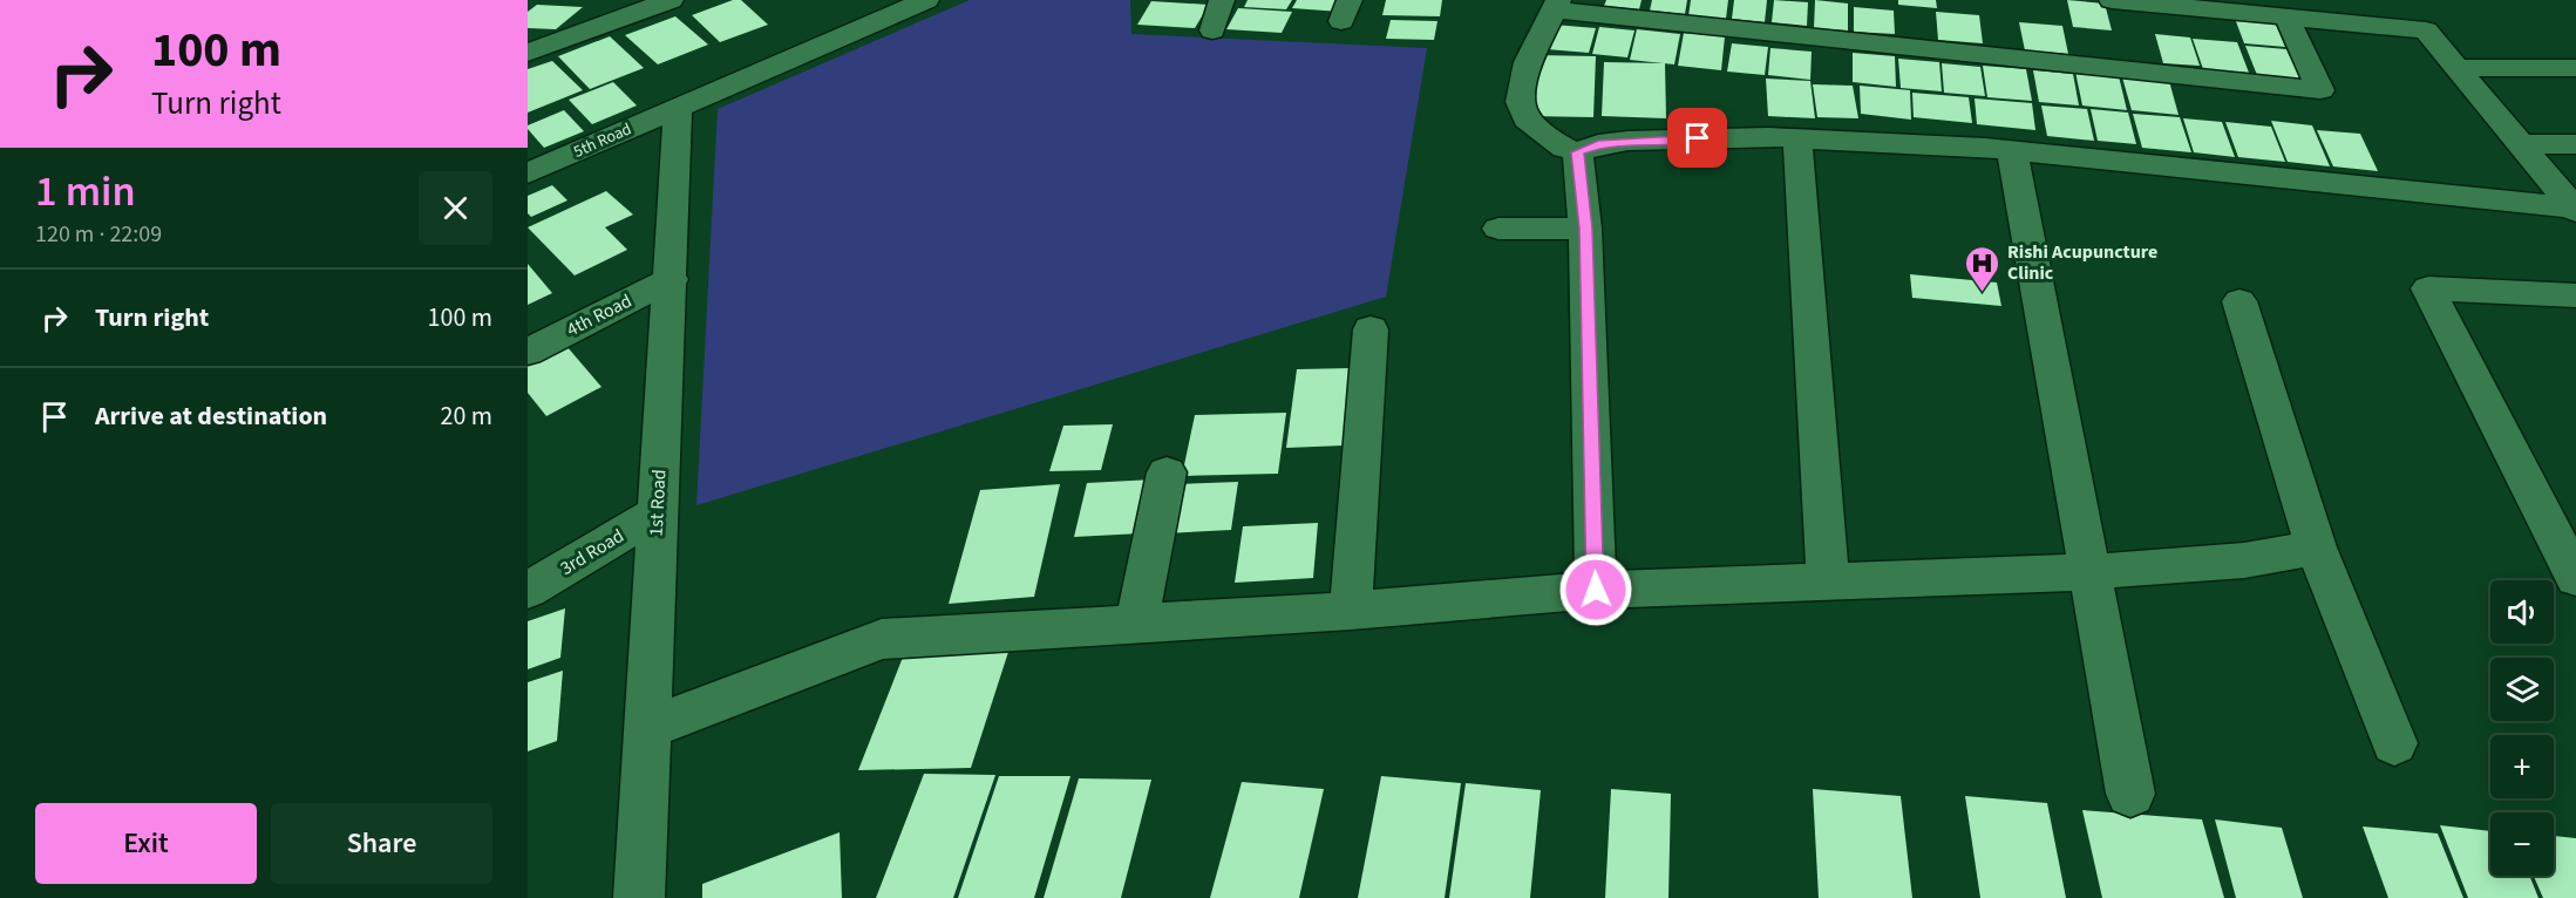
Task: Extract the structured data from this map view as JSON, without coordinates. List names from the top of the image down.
{
  "streets": {
    "street": [
      "5th Road",
      "4th Road",
      "1st Road",
      "3rd Road"
    ]
  },
  "crossings": [
    ["5th Road", "1st Road"],
    ["4th Road", "1st Road"],
    ["1st Road", "3rd Road"]
  ],
  "places": {
    "hospital": ["Rishi Acupuncture Clinic"]
  },
  "page": {
    "turn": ["100 m", "Turn right"],
    "heading": ["1 min", "120 m · 22:09"],
    "list": [
      {
        "name": "Turn right",
        "value": "100 m"
      },
      {
        "name": "Arrive at destination",
        "value": "20 m"
      }
    ],
    "map_buttons": ["+", "−"],
    "buttons": ["Exit", "Share"]
  }
}
